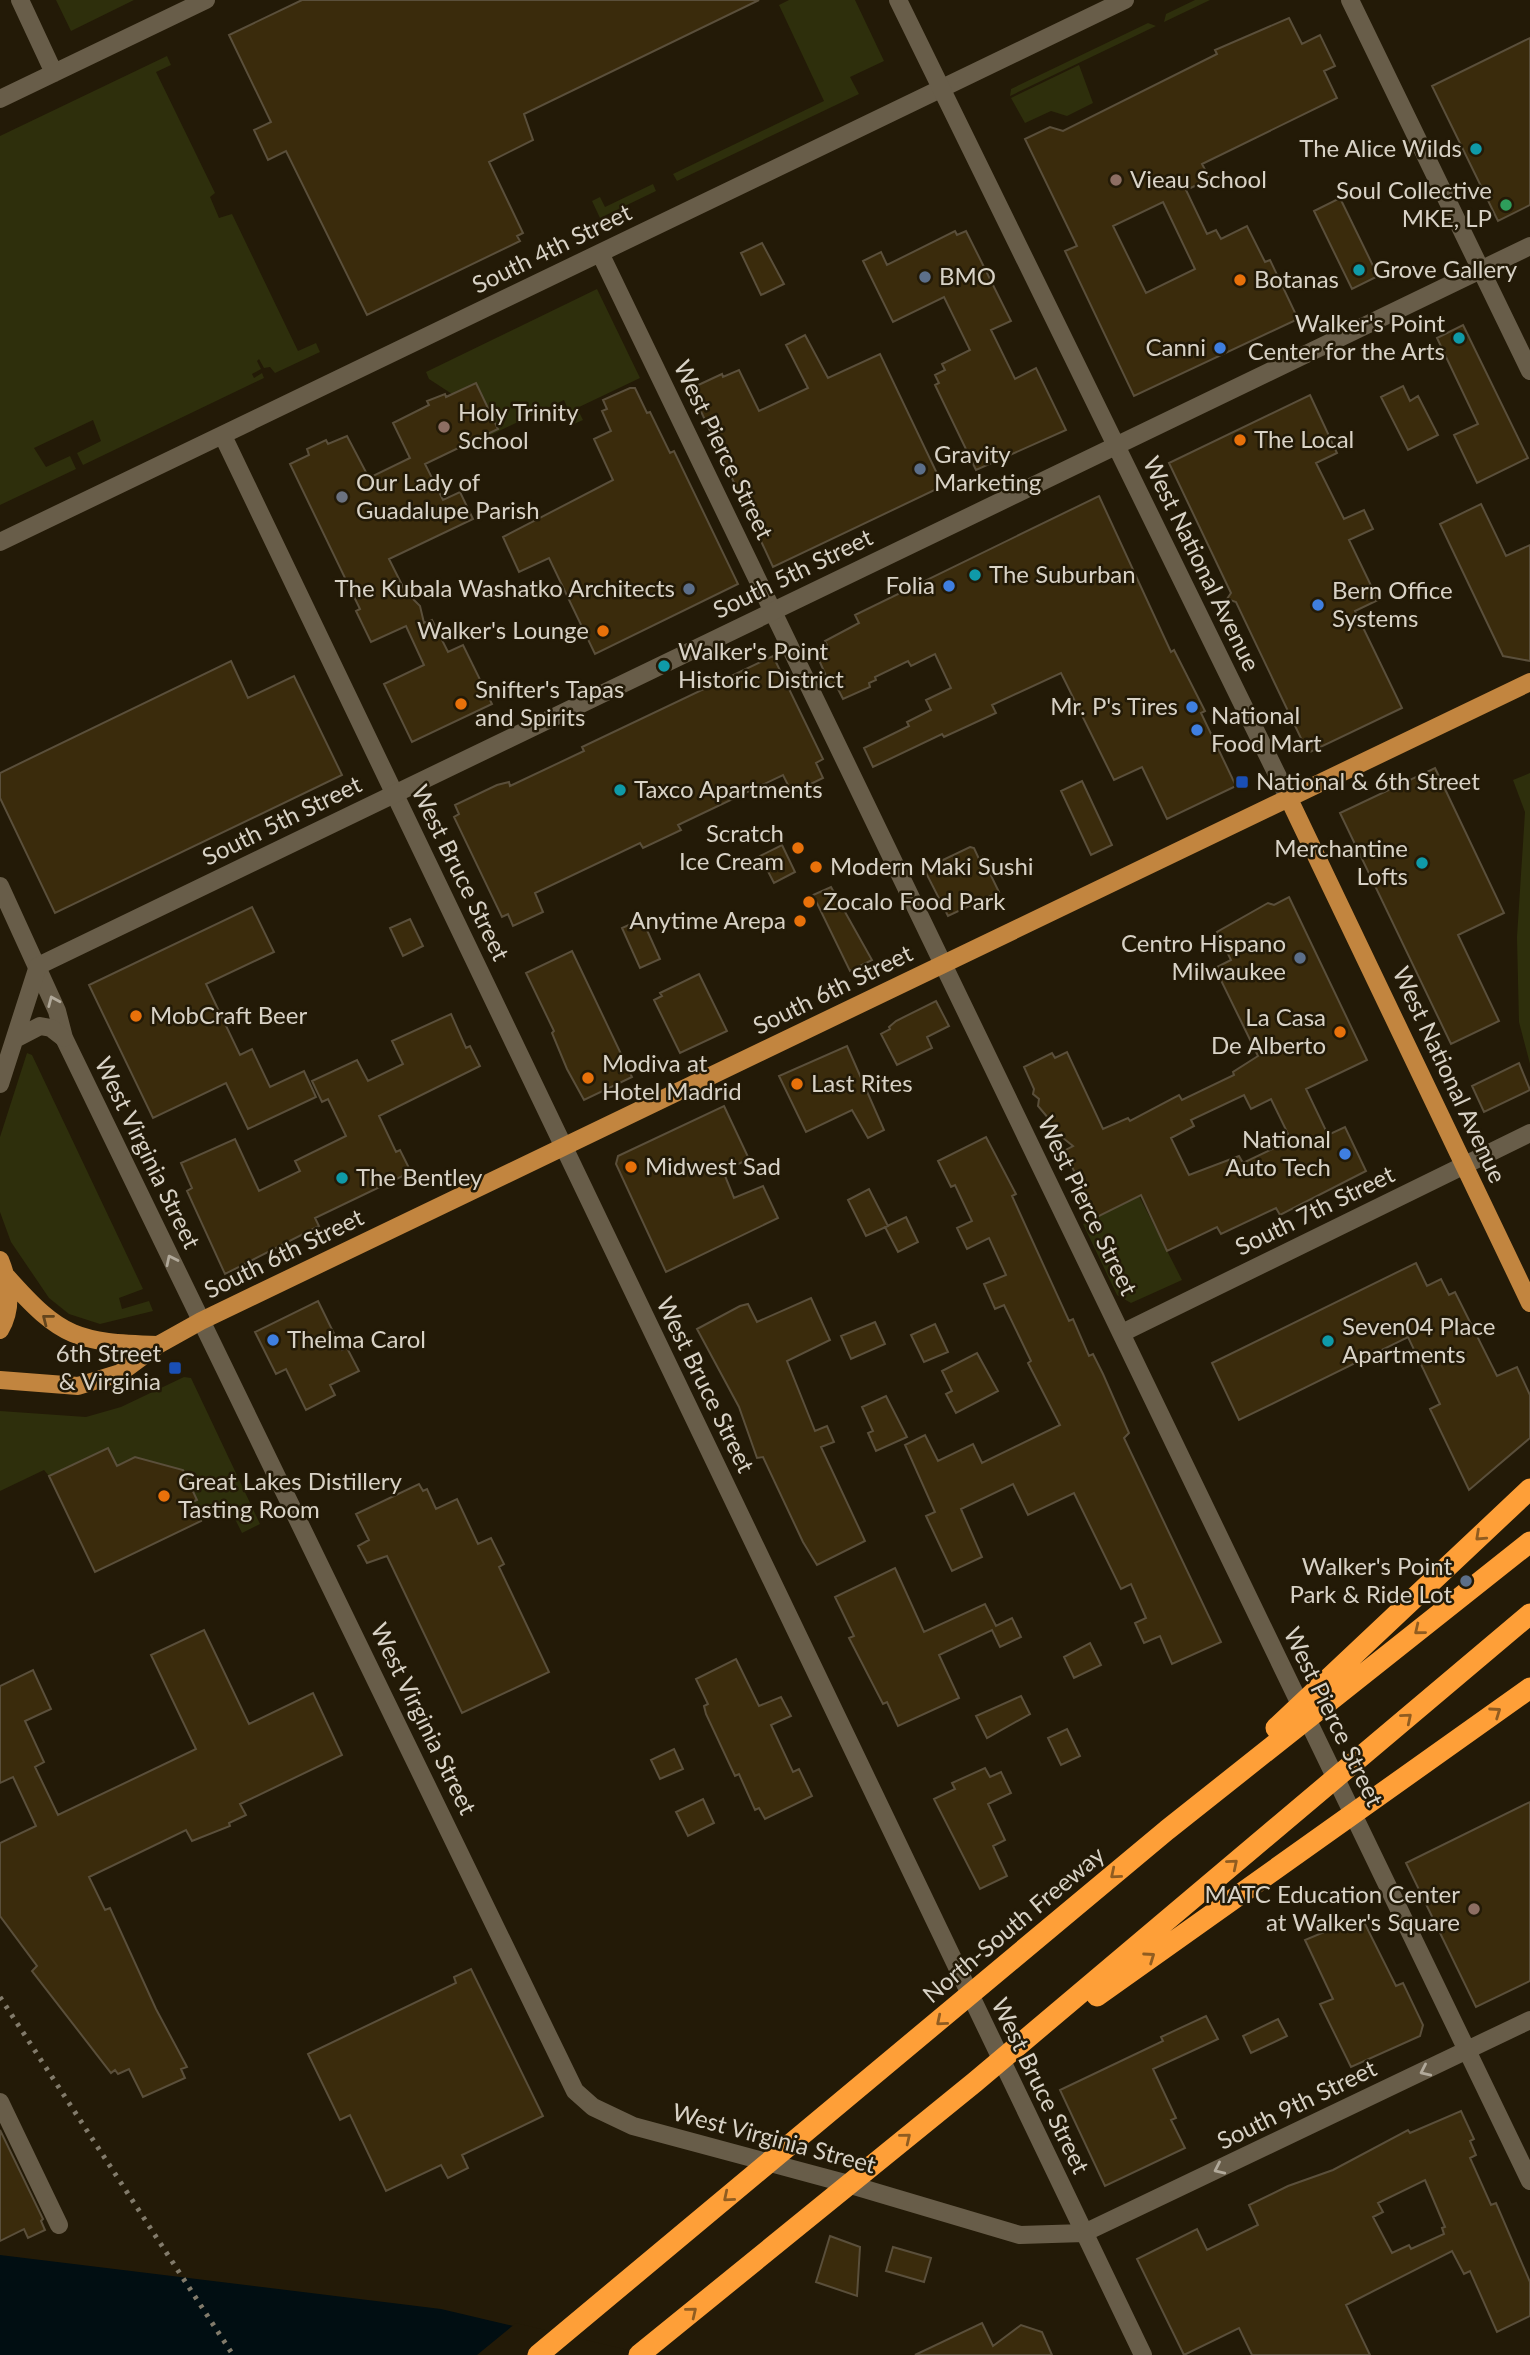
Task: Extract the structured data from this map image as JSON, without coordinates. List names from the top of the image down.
{
  "streets": {
    "highway": ["North-South Freeway"],
    "main road": ["West National Avenue", "South 6th Street"],
    "street": [
      "South 4th Street",
      "West Pierce Street",
      "South 5th Street",
      "West Bruce Street",
      "West Virginia Street",
      "South 7th Street",
      "South 9th Street"
    ]
  },
  "crossings": [
    ["South 4th Street", "West Pierce Street"],
    ["South 4th Street", "West National Avenue"],
    ["South 4th Street", "West Bruce Street"],
    ["West Pierce Street", "South 5th Street"],
    ["West Pierce Street", "South 6th Street"],
    ["West Pierce Street", "South 7th Street"],
    ["West Pierce Street", "South 9th Street"],
    ["West National Avenue", "South 5th Street"],
    ["West National Avenue", "South 6th Street"],
    ["West National Avenue", "South 7th Street"],
    ["South 5th Street", "West Bruce Street"],
    ["South 5th Street", "West Virginia Street"],
    ["West Bruce Street", "South 6th Street"],
    ["West Bruce Street", "West Virginia Street"],
    ["West Bruce Street", "South 9th Street"],
    ["South 6th Street", "West Virginia Street"],
    ["West Virginia Street", "South 9th Street"]
  ],
  "one_way": ["South 9th Street"],
  "places": {
    "other": [
      "The Alice Wilds",
      "Vieau School",
      "Soul Collective MKE, LP",
      "Grove Gallery",
      "BMO",
      "Botanas",
      "Walker's Point Center for the Arts",
      "Canni",
      "Holy Trinity School",
      "The Local",
      "Gravity Marketing",
      "Our Lady of Guadalupe Parish",
      "The Suburban",
      "Folia",
      "The Kubala Washatko Architects",
      "Bern Office Systems",
      "Walker's Lounge",
      "Walker's Point Historic District",
      "Snifter's Tapas and Spirits",
      "Mr. P's Tires",
      "National Food Mart",
      "Taxco Apartments",
      "Scratch Ice Cream",
      "Merchantine Lofts",
      "Modern Maki Sushi",
      "Zocalo Food Park",
      "Anytime Arepa",
      "Centro Hispano Milwaukee",
      "MobCraft Beer",
      "La Casa De Alberto",
      "Modiva at Hotel Madrid",
      "Last Rites",
      "National Auto Tech",
      "Midwest Sad",
      "The Bentley",
      "Thelma Carol",
      "Seven04 Place Apartments",
      "Great Lakes Distillery Tasting Room",
      "Walker's Point Park & Ride Lot",
      "MATC Education Center at Walker's Square"
    ],
    "transit": ["National & 6th Street", "6th Street & Virginia"]
  }
}
